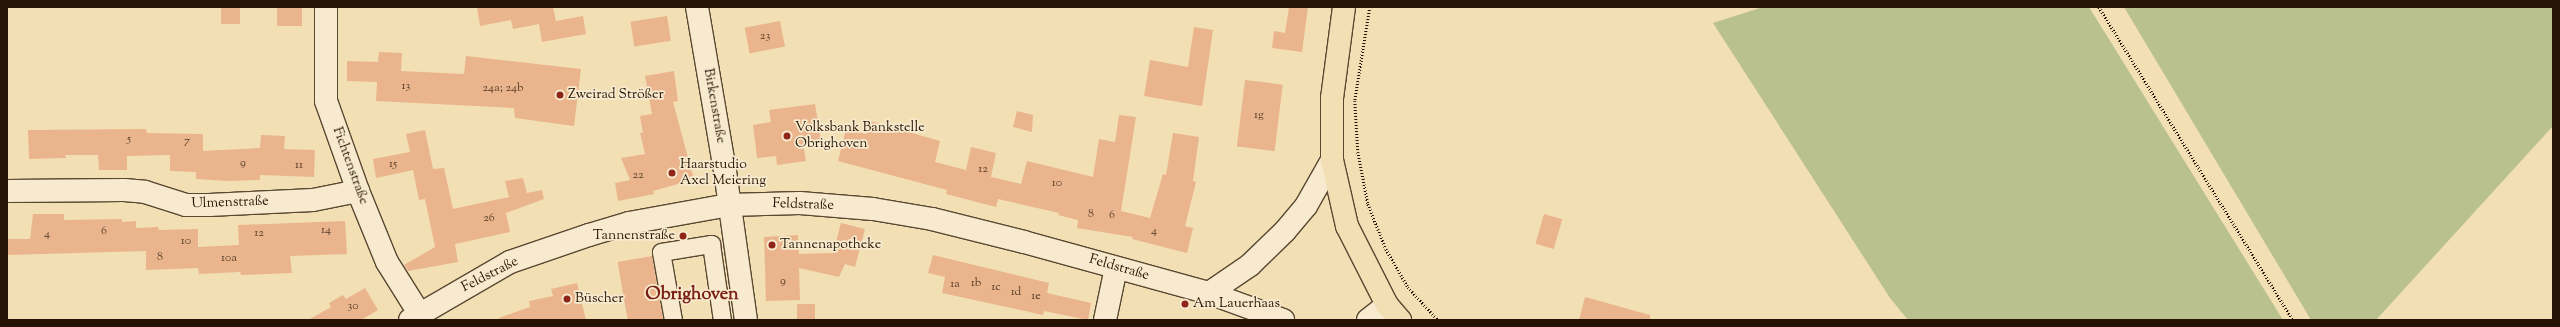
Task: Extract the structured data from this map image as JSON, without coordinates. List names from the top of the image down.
{
  "streets": {
    "street": [
      "Birkenstraße",
      "Fichtenstraße",
      "Ulmenstraße",
      "Feldstraße"
    ]
  },
  "crossings": [
    ["Birkenstraße", "Feldstraße"],
    ["Fichtenstraße", "Ulmenstraße"],
    ["Fichtenstraße", "Feldstraße"]
  ],
  "districts": ["Obrighoven"],
  "places": [
    "Zweirad Strößer",
    "Volksbank Bankstelle Obrighoven",
    "Haarstudio Axel Meiering",
    "Tannenstraße",
    "Tannenapotheke",
    "Büscher",
    "Am Lauerhaas"
  ],
  "house_numbers": [
    "23",
    "13",
    "24a; 24b",
    "1g",
    "5",
    "7",
    "9",
    "15",
    "11",
    "12",
    "22",
    "10",
    "8",
    "6",
    "26",
    "14",
    "6",
    "4",
    "12",
    "4",
    "10",
    "8",
    "10a",
    "9",
    "1b",
    "1a",
    "1c",
    "1d",
    "1e",
    "30"
  ]
}
